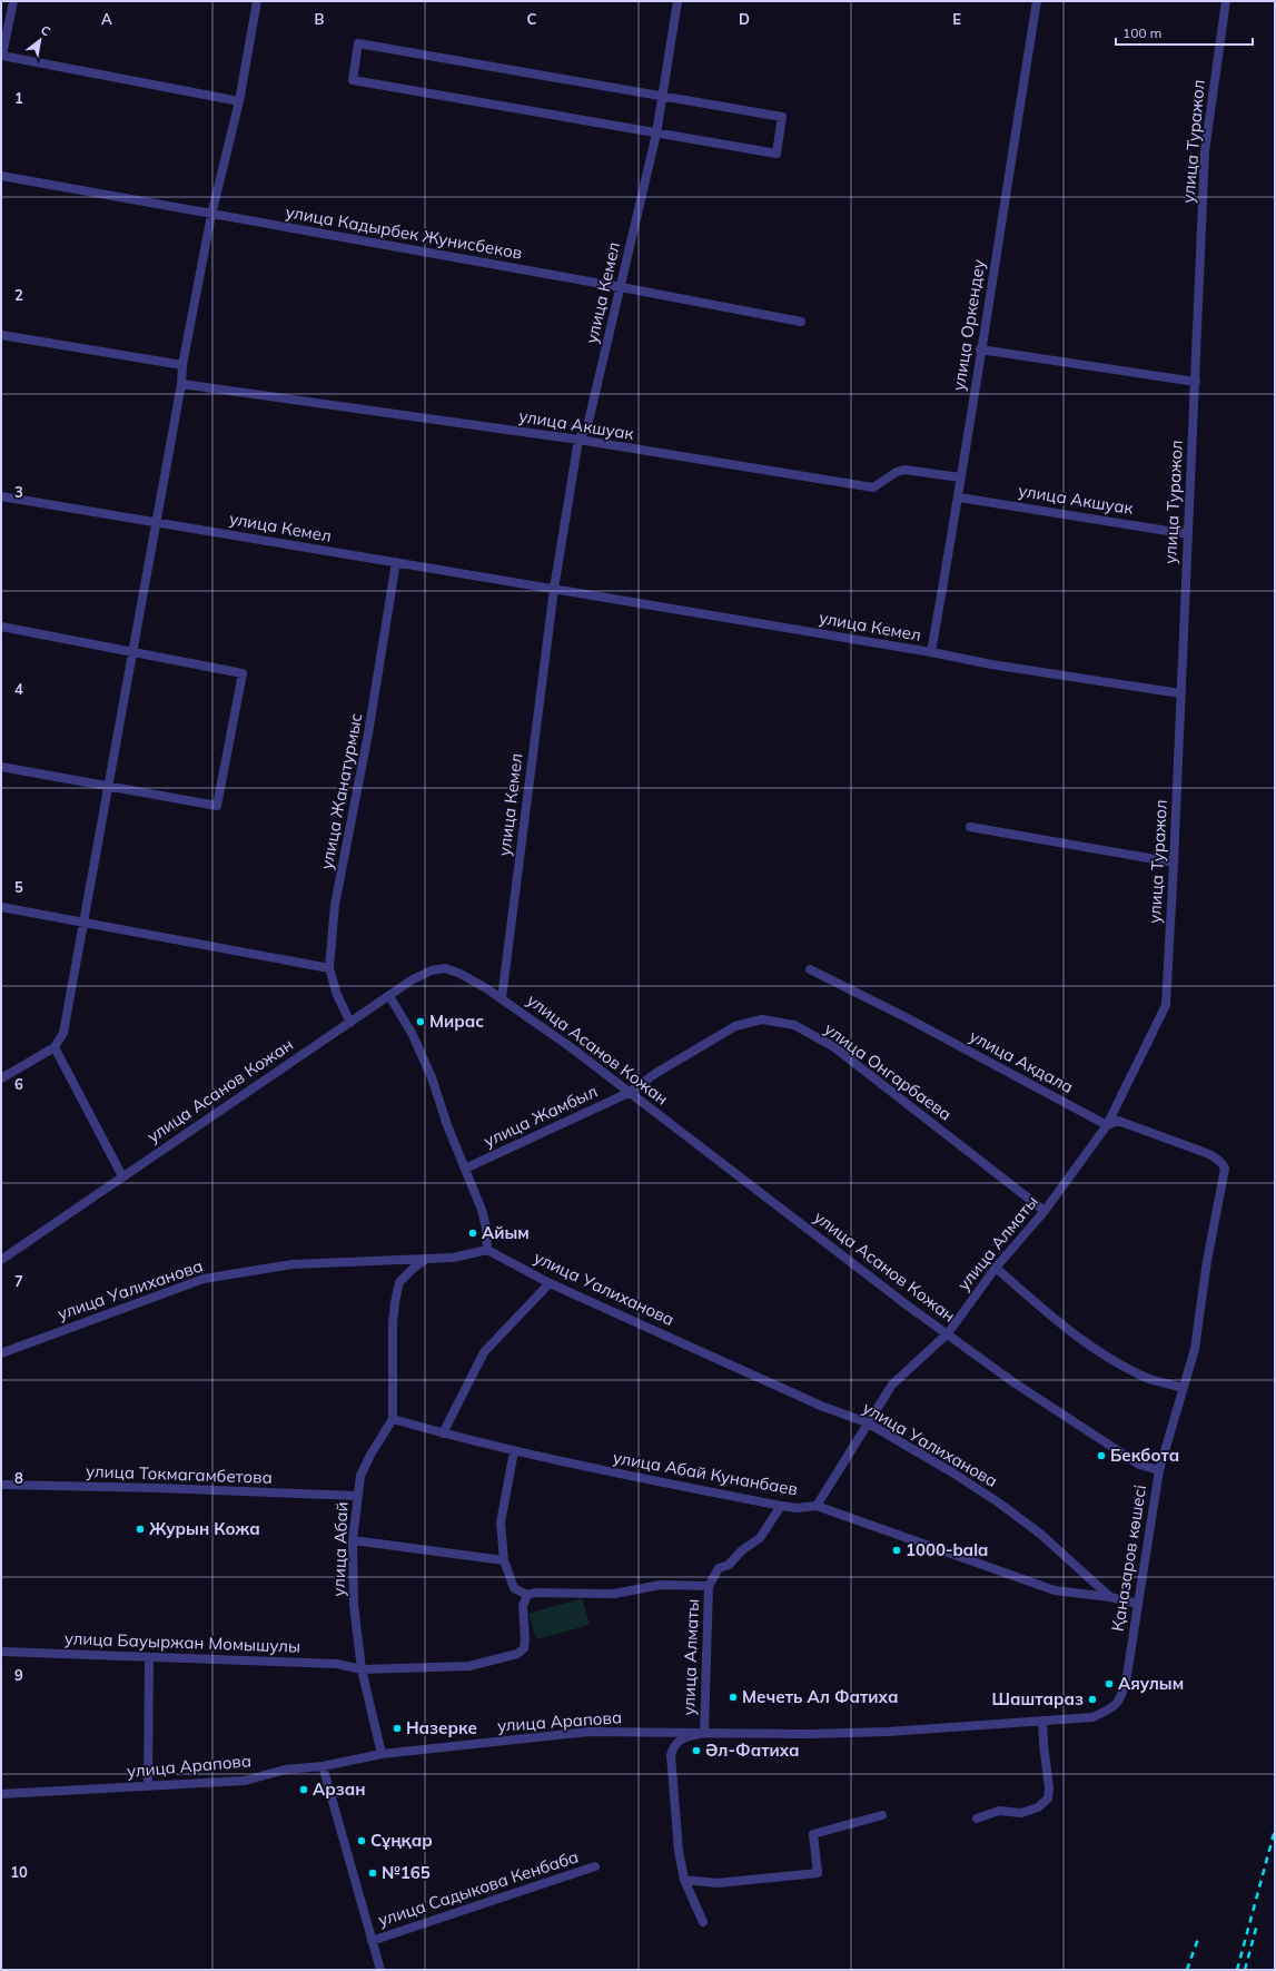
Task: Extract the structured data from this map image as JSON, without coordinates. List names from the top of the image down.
{
  "streets": {
    "street": [
      "улица Туражол",
      "улица Кадырбек Жунисбеков",
      "улица Кемел",
      "улица Оркендеу",
      "улица Акшуак",
      "улица Жанатурмыс",
      "улица Асанов Кожан",
      "улица Акдала",
      "улица Онгарбаева",
      "улица Жамбыл",
      "улица Алматы",
      "улица Уалиханова",
      "улица Абай Кунанбаев",
      "улица Токмагамбетова",
      "улица Абай",
      "Қаназаров көшесі",
      "улица Бауыржан Момышулы",
      "улица Арапова",
      "улица Садыкова Кенбаба"
    ]
  },
  "crossings": [
    ["улица Туражол", "улица Кемел"],
    ["улица Туражол", "улица Акшуак"],
    ["улица Туражол", "улица Алматы"],
    ["улица Кадырбек Жунисбеков", "улица Кемел"],
    ["улица Кемел", "улица Оркендеу"],
    ["улица Кемел", "улица Акшуак"],
    ["улица Кемел", "улица Жанатурмыс"],
    ["улица Кемел", "улица Асанов Кожан"],
    ["улица Оркендеу", "улица Акшуак"],
    ["улица Жанатурмыс", "улица Асанов Кожан"],
    ["улица Асанов Кожан", "улица Онгарбаева"],
    ["улица Асанов Кожан", "улица Жамбыл"],
    ["улица Асанов Кожан", "улица Алматы"],
    ["улица Асанов Кожан", "Қаназаров көшесі"],
    ["улица Акдала", "улица Алматы"],
    ["улица Акдала", "Қаназаров көшесі"],
    ["улица Онгарбаева", "улица Жамбыл"],
    ["улица Онгарбаева", "улица Алматы"],
    ["улица Алматы", "улица Уалиханова"],
    ["улица Алматы", "улица Абай Кунанбаев"],
    ["улица Алматы", "Қаназаров көшесі"],
    ["улица Алматы", "улица Арапова"],
    ["улица Уалиханова", "улица Абай Кунанбаев"],
    ["улица Абай Кунанбаев", "улица Абай"],
    ["улица Токмагамбетова", "улица Абай"],
    ["улица Абай", "улица Бауыржан Момышулы"],
    ["улица Абай", "улица Арапова"],
    ["Қаназаров көшесі", "улица Арапова"]
  ],
  "places": [
    "Мирас",
    "Айым",
    "Бекбота",
    "Журын Кожа",
    "1000-bala",
    "Аяулым",
    "Мечеть Ал Фатиха",
    "Шаштараз",
    "Назерке",
    "Әл-Фатиха",
    "Арзан",
    "Сұңқар",
    "№165"
  ],
  "scale_bar": "100 m",
  "north": "top right",
  "grid": {
    "columns": [
      "A",
      "B",
      "C",
      "D",
      "E"
    ],
    "rows": [
      "1",
      "2",
      "3",
      "4",
      "5",
      "6",
      "7",
      "8",
      "9",
      "10"
    ]
  }
}
